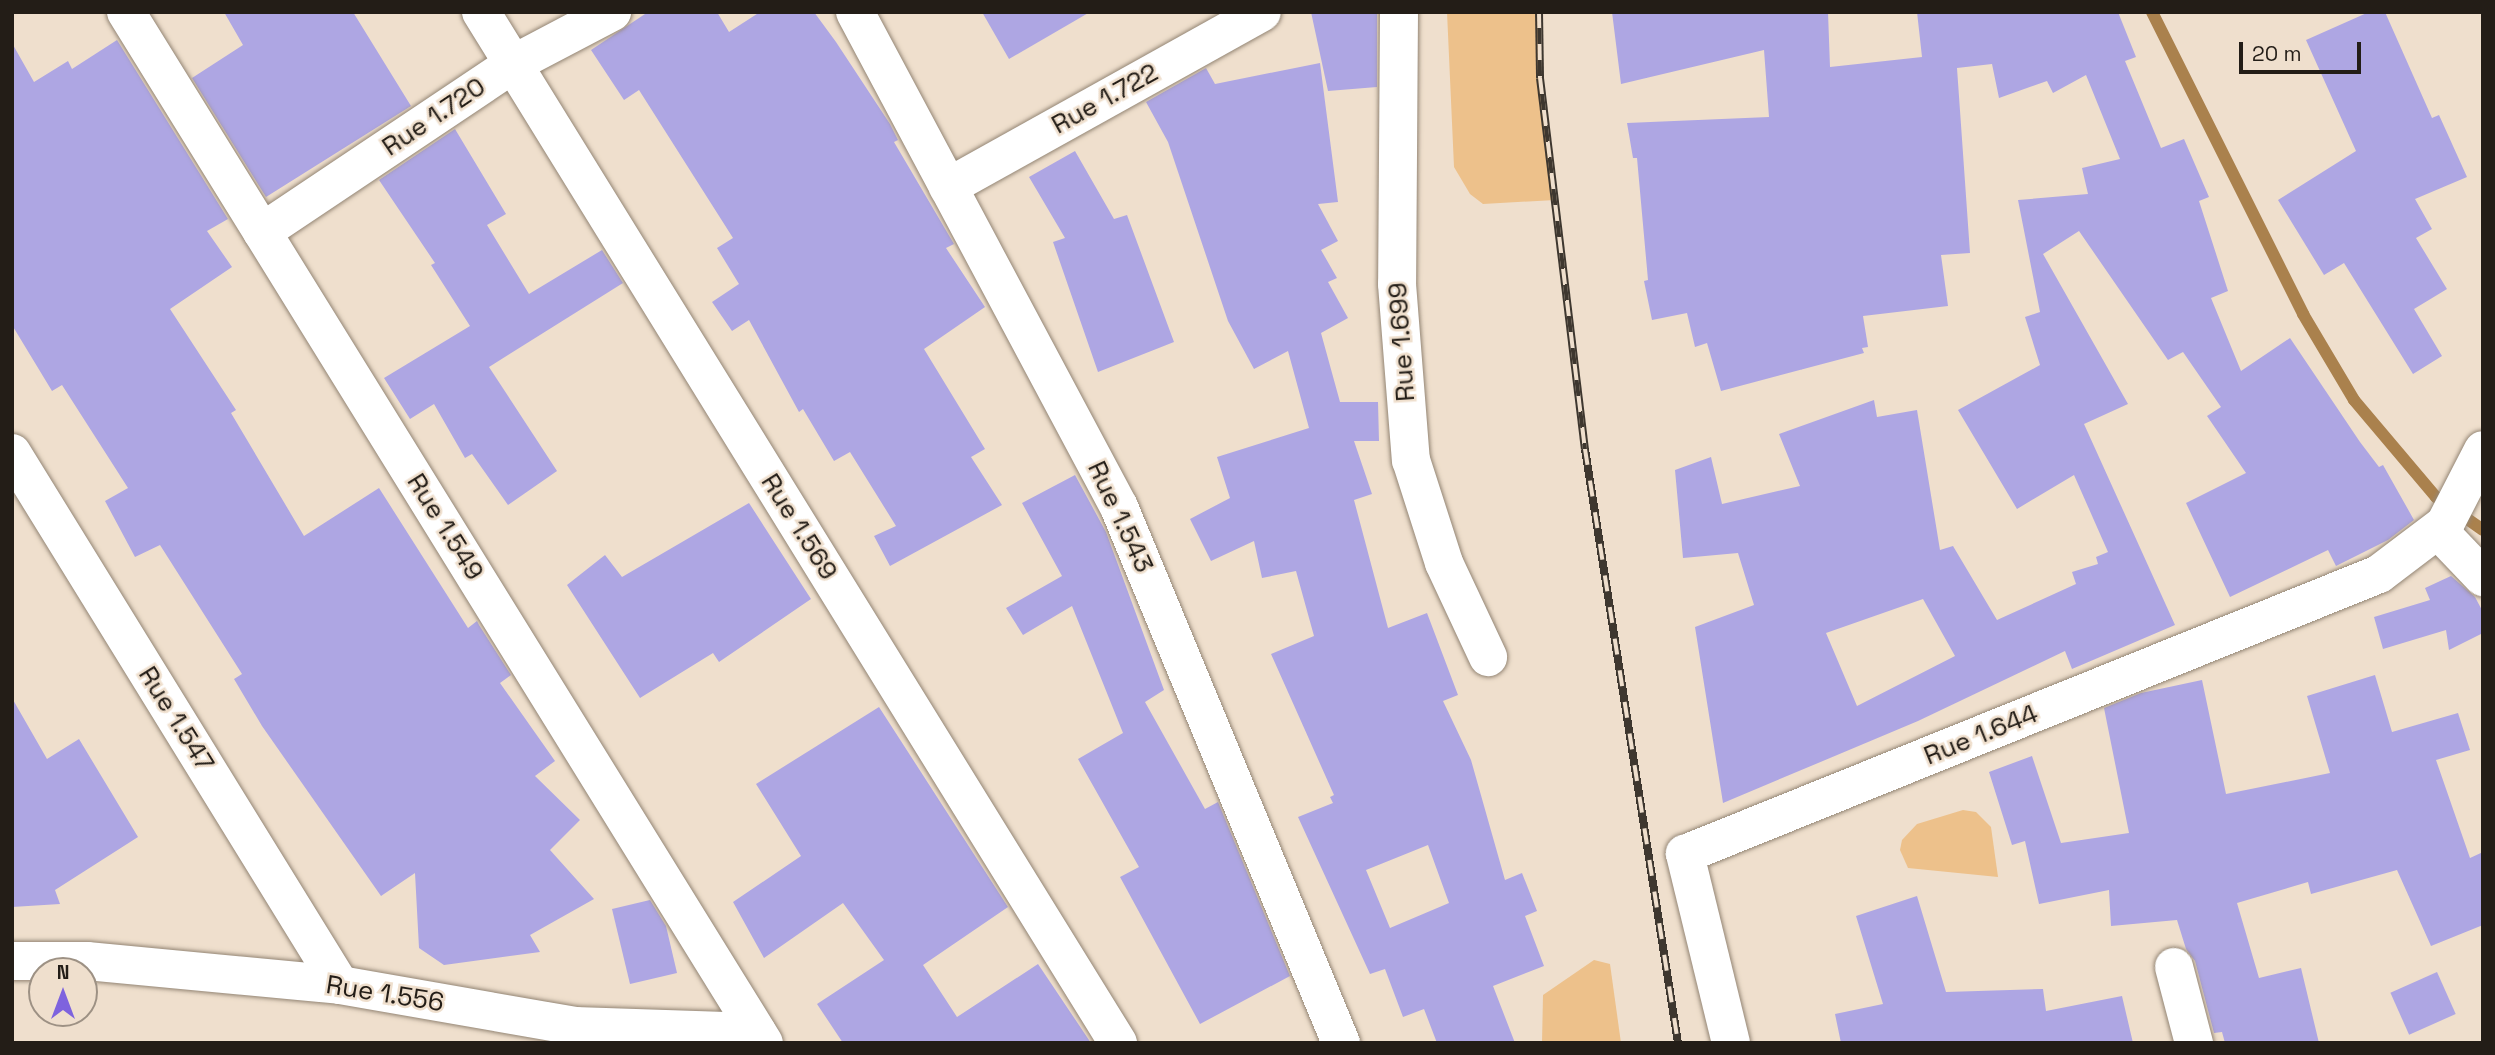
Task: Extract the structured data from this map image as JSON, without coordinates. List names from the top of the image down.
{
  "streets": {
    "street": [
      "Rue 1.722",
      "Rue 1.720",
      "Rue 1.699",
      "Rue 1.543",
      "Rue 1.549",
      "Rue 1.569",
      "Rue 1.547",
      "Rue 1.644",
      "Rue 1.556"
    ]
  },
  "crossings": [
    ["Rue 1.722", "Rue 1.543"],
    ["Rue 1.720", "Rue 1.549"],
    ["Rue 1.720", "Rue 1.569"],
    ["Rue 1.549", "Rue 1.556"],
    ["Rue 1.547", "Rue 1.556"]
  ],
  "scale_bar": "20 m",
  "north": "top"
}
